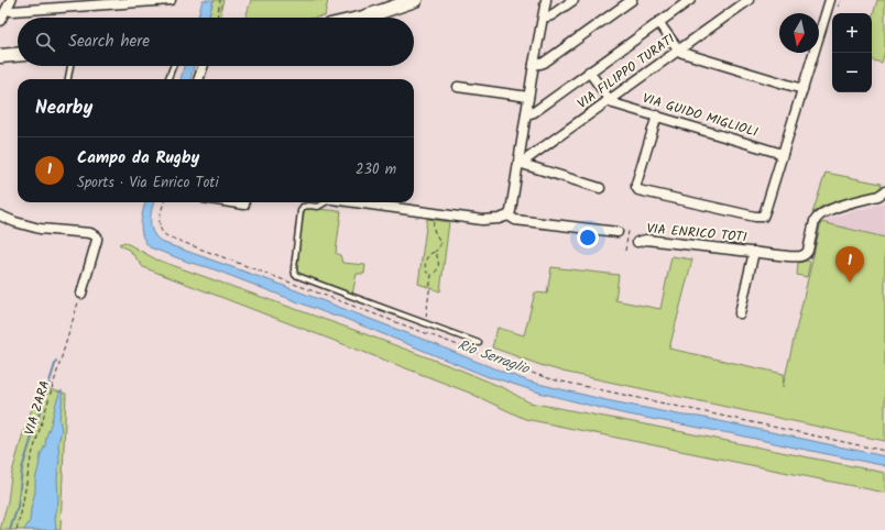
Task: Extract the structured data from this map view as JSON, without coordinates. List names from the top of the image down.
{
  "streets": {
    "street": ["VIA FILIPPO TURATI", "VIA GUIDO MIGLIOLI", "VIA ENRICO TOTI"],
    "path": ["VIA ZARA"]
  },
  "crossings": [
    ["VIA FILIPPO TURATI", "VIA GUIDO MIGLIOLI"]
  ],
  "water": ["Rio Serraglio"],
  "north": "bottom",
  "page": {
    "map_buttons": ["+", "−"],
    "search": "Search here",
    "heading": "Nearby",
    "list": [
      {
        "mark": "1",
        "name": "Campo da Rugby",
        "note": "Sports · Via Enrico Toti",
        "value": "230 m"
      }
    ],
    "pins": "1"
  }
}
